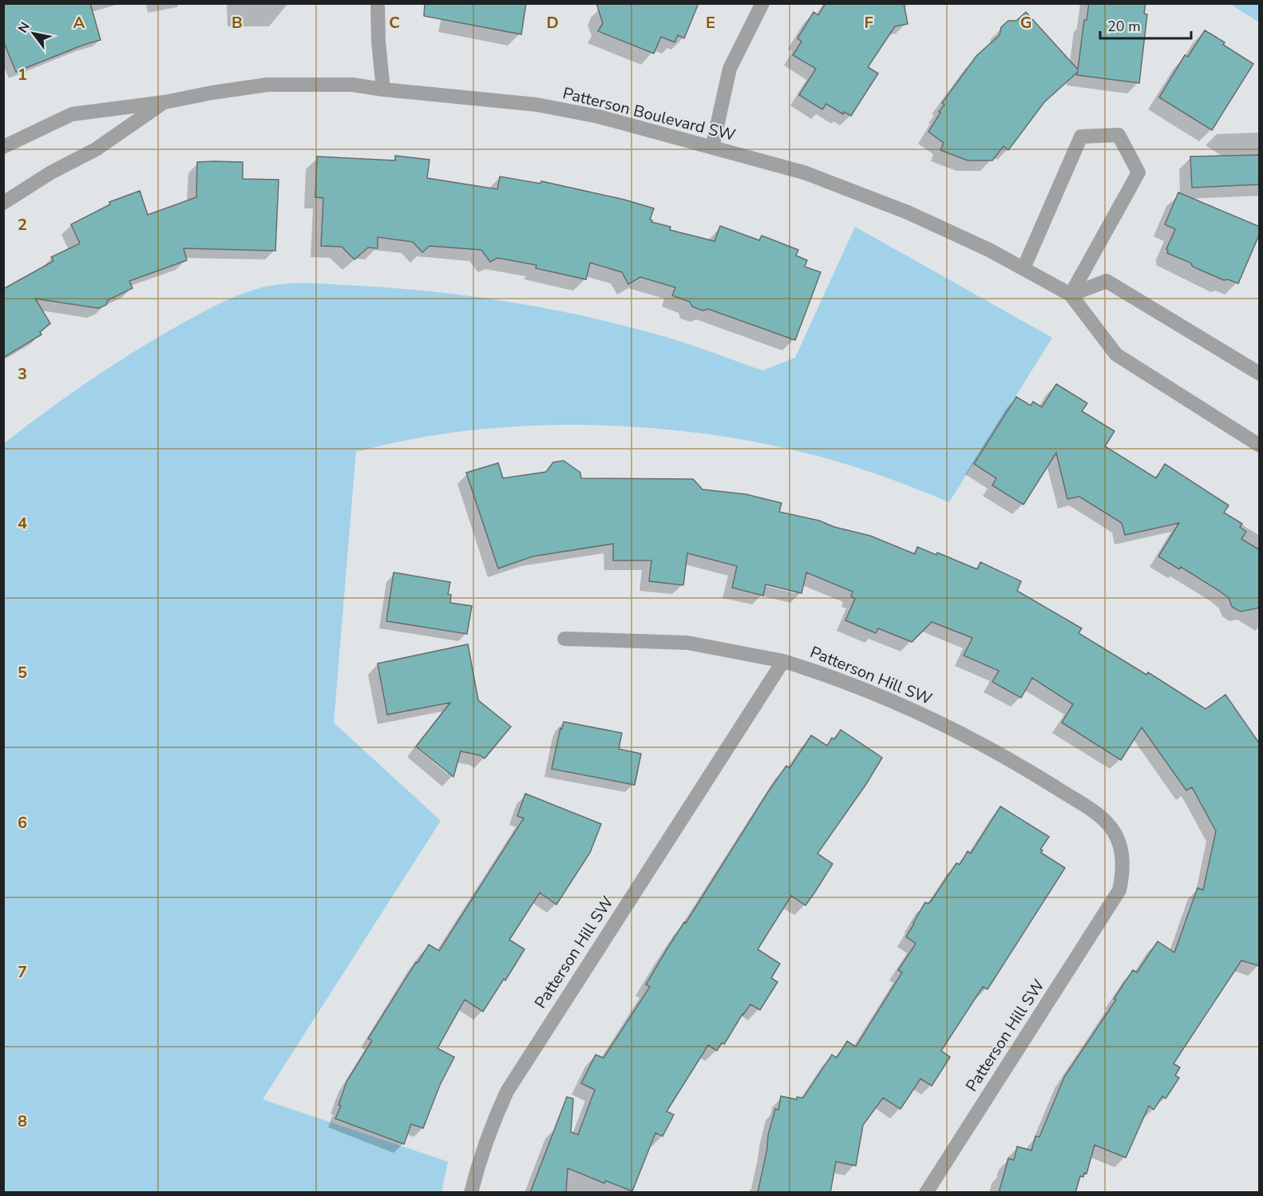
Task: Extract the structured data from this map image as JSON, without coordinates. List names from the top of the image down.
{
  "streets": {
    "street": ["Patterson Boulevard SW", "Patterson Hill SW"]
  },
  "scale_bar": "20 m",
  "north": "top left",
  "grid": {
    "columns": [
      "A",
      "B",
      "C",
      "D",
      "E",
      "F",
      "G"
    ],
    "rows": [
      "1",
      "2",
      "3",
      "4",
      "5",
      "6",
      "7",
      "8"
    ]
  }
}
